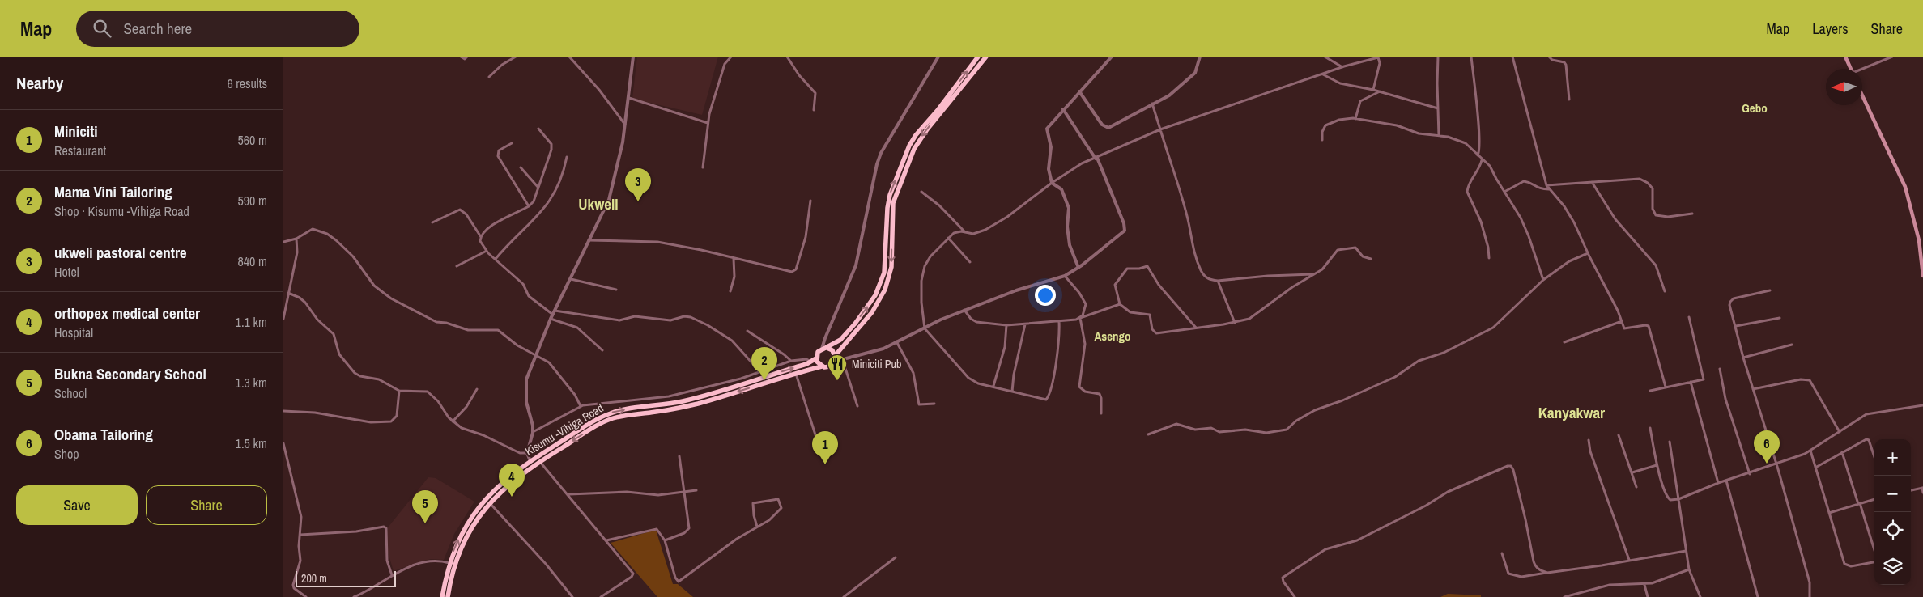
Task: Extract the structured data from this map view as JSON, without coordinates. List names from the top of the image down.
{
  "streets": {
    "highway": ["Kisumu -Vihiga Road"]
  },
  "districts": [
    "Gebo",
    "Ukweli",
    "Asengo",
    "Kanyakwar"
  ],
  "places": {
    "restaurant": ["Miniciti Pub"]
  },
  "scale_bar": "200 m",
  "north": "left",
  "page": {
    "header": "Map",
    "search": "Search here",
    "nav": ["Map", "Layers", "Share"],
    "heading": ["Nearby", "6 results"],
    "list": [
      {
        "mark": "1",
        "name": "Miniciti",
        "note": "Restaurant",
        "value": "560 m"
      },
      {
        "mark": "2",
        "name": "Mama Vini Tailoring",
        "note": "Shop · Kisumu -Vihiga Road",
        "value": "590 m"
      },
      {
        "mark": "3",
        "name": "ukweli pastoral centre",
        "note": "Hotel",
        "value": "840 m"
      },
      {
        "mark": "4",
        "name": "orthopex medical center",
        "note": "Hospital",
        "value": "1.1 km"
      },
      {
        "mark": "5",
        "name": "Bukna Secondary School",
        "note": "School",
        "value": "1.3 km"
      },
      {
        "mark": "6",
        "name": "Obama Tailoring",
        "note": "Shop",
        "value": "1.5 km"
      }
    ],
    "pins": [
      "3",
      "2",
      "6",
      "1",
      "4",
      "5"
    ],
    "map_buttons": ["+", "−"],
    "buttons": ["Save", "Share"],
    "scale": "200 m"
  }
}
